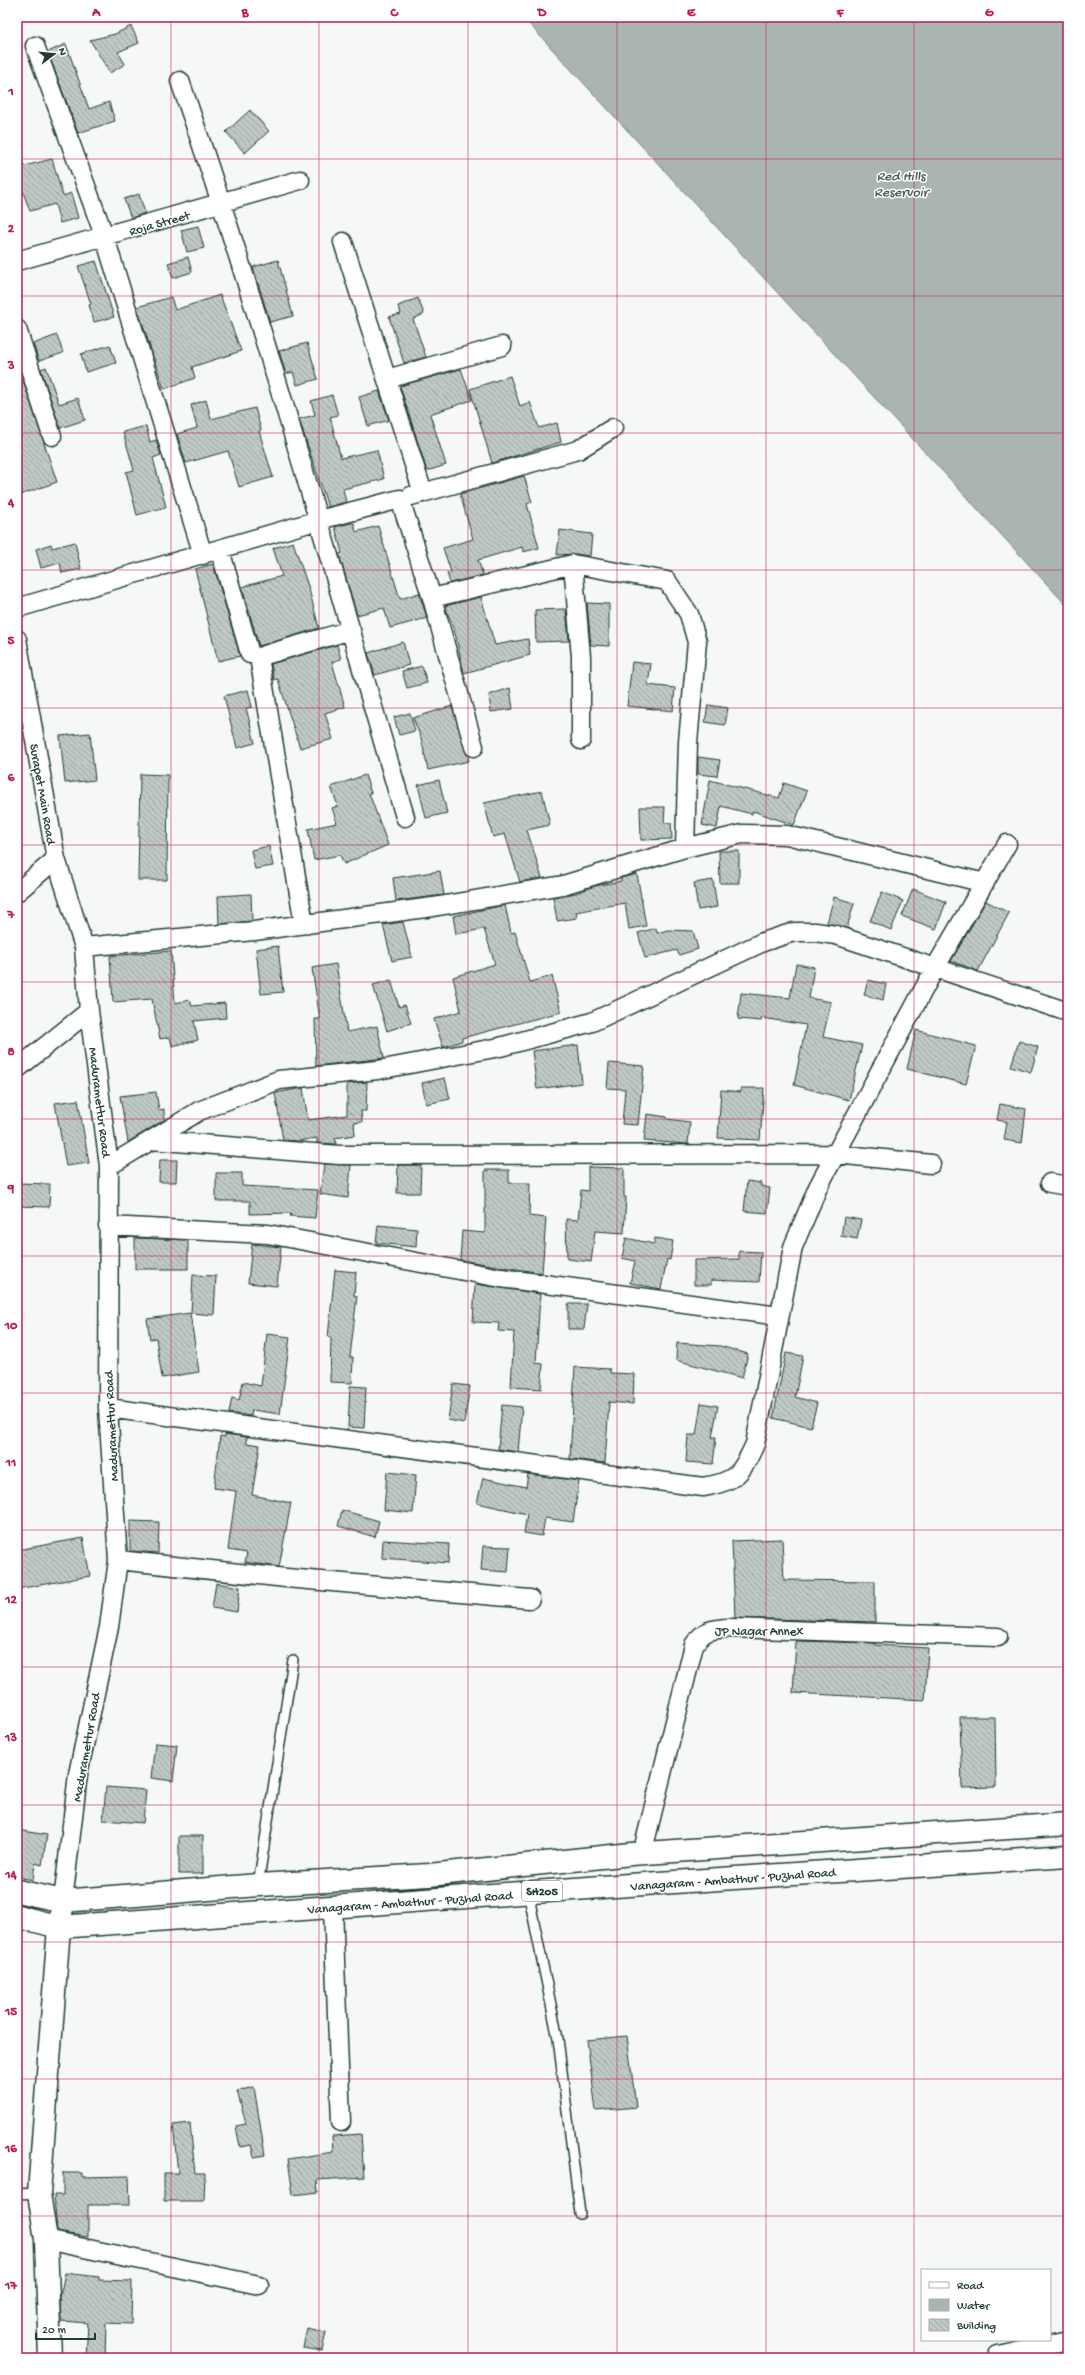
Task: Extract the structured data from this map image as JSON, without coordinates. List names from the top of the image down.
{
  "streets": {
    "main road": ["Vanagaram - Ambathur - Puzhal Road", "SH205"],
    "street": [
      "Roja Street",
      "Surapet Main Road",
      "Maduramettur Road",
      "JP Nagar Annex"
    ]
  },
  "crossings": [
    ["Surapet Main Road", "Maduramettur Road"]
  ],
  "water": ["Red Hills Reservoir"],
  "legend": ["Road", "Water", "Building"],
  "scale_bar": "20 m",
  "north": "right",
  "grid": {
    "columns": [
      "A",
      "B",
      "C",
      "D",
      "E",
      "F",
      "G"
    ],
    "rows": [
      "1",
      "2",
      "3",
      "4",
      "5",
      "6",
      "7",
      "8",
      "9",
      "10",
      "11",
      "12",
      "13",
      "14",
      "15",
      "16",
      "17"
    ]
  }
}
